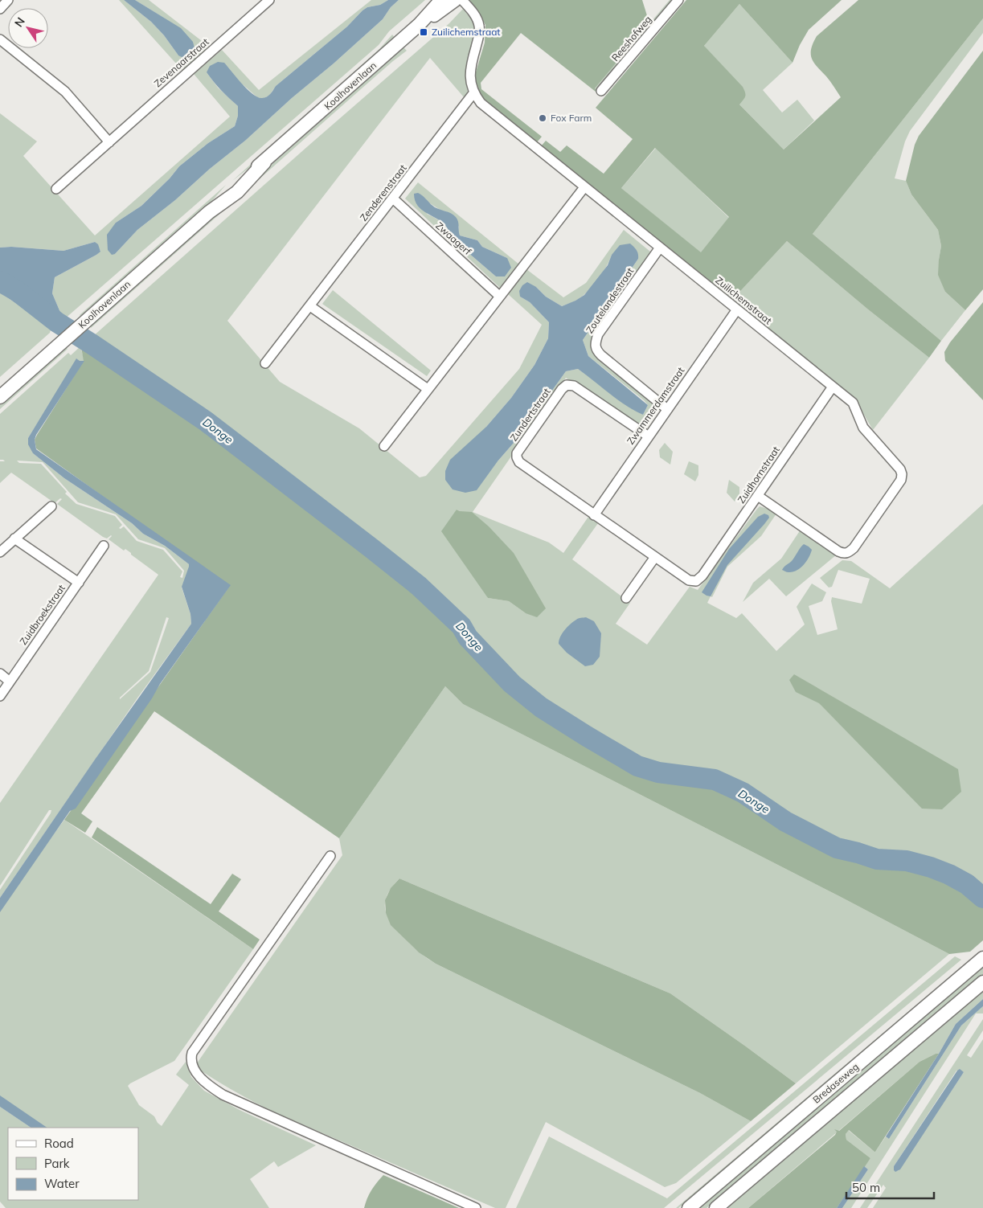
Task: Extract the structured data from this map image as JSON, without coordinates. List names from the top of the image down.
{
  "streets": {
    "main road": ["Koolhovenlaan", "Bredaseweg"],
    "street": [
      "Reeshofweg",
      "Zevenaarstraat",
      "Zenderenstraat",
      "Zwaagerf",
      "Zoutelandestraat",
      "Zuilichemstraat",
      "Zwammerdamstraat",
      "Zundertstraat",
      "Zuidhornstraat",
      "Zuidbroekstraat"
    ]
  },
  "crossings": [
    ["Zenderenstraat", "Zwaagerf"],
    ["Zenderenstraat", "Zuilichemstraat"],
    ["Zoutelandestraat", "Zuilichemstraat"],
    ["Zoutelandestraat", "Zwammerdamstraat"],
    ["Zuilichemstraat", "Zwammerdamstraat"],
    ["Zuilichemstraat", "Zuidhornstraat"],
    ["Zwammerdamstraat", "Zundertstraat"],
    ["Zundertstraat", "Zuidhornstraat"]
  ],
  "water": ["Donge"],
  "places": {
    "transit": ["Zuilichemstraat"],
    "other": ["Fox Farm"]
  },
  "legend": ["Road", "Park", "Water"],
  "scale_bar": "50 m",
  "north": "top left"
}
